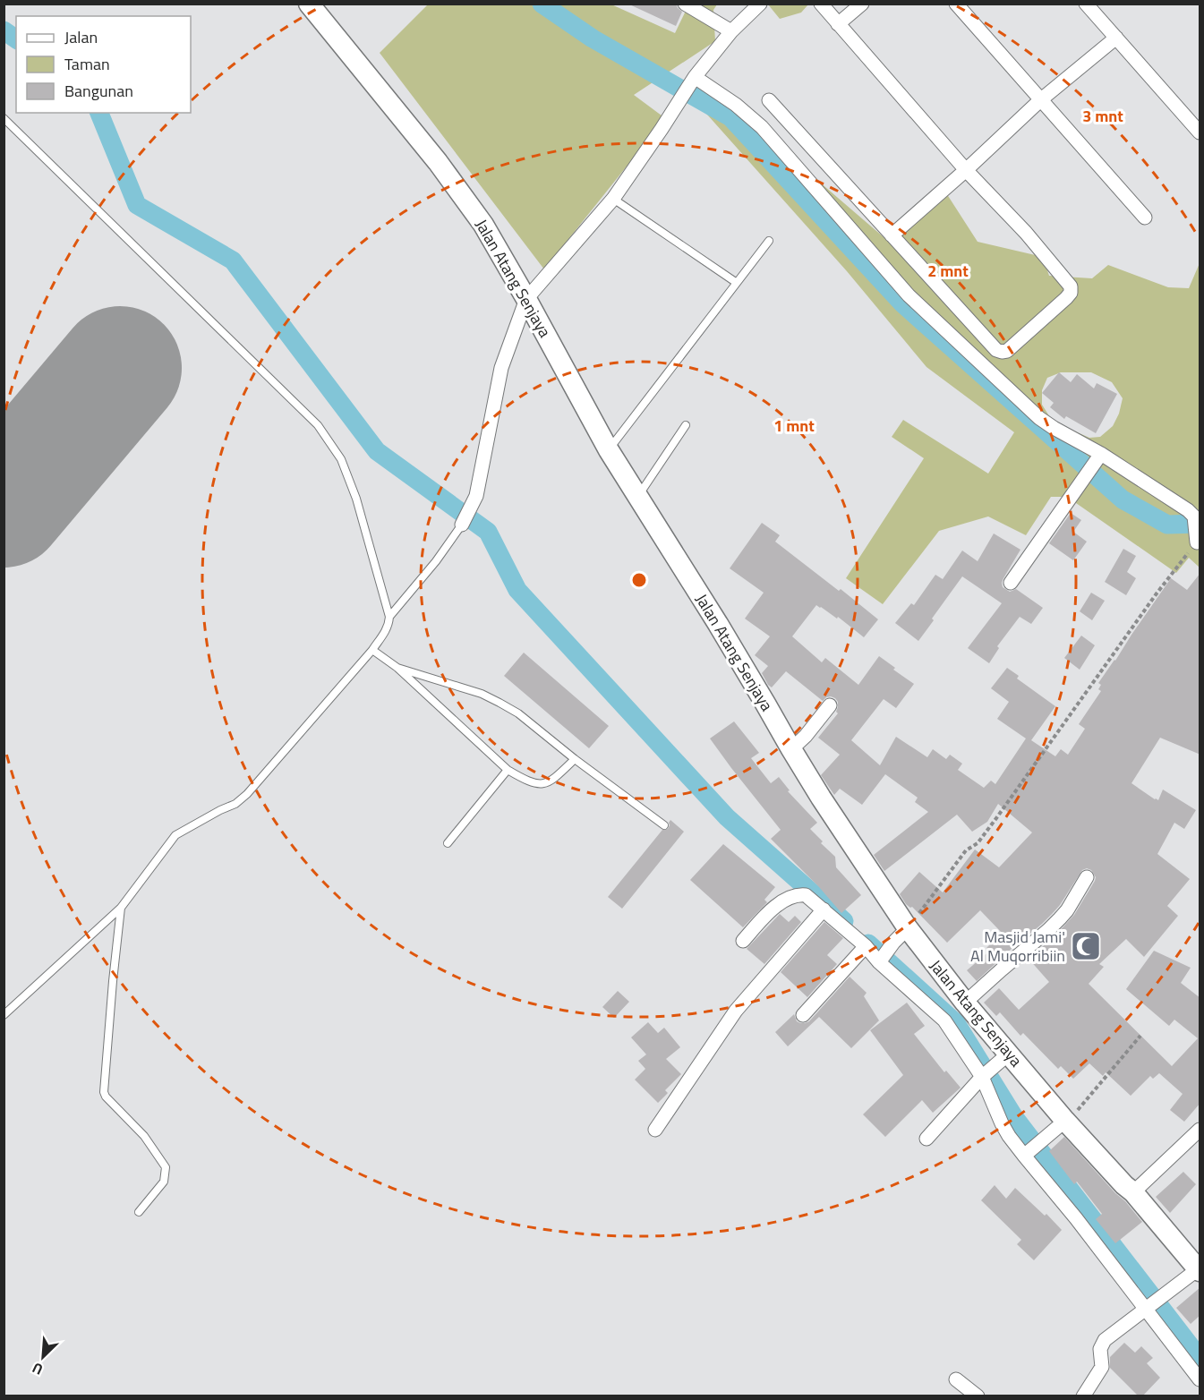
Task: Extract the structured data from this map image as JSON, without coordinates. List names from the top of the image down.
{
  "streets": {
    "main road": ["Jalan Atang Senjaya"]
  },
  "places": {
    "mosque": ["Masjid Jami' Al Muqorribiin"]
  },
  "legend": ["Jalan", "Taman", "Bangunan"],
  "north": "bottom left",
  "rings": ["3 mnt", "2 mnt", "1 mnt"]
}
